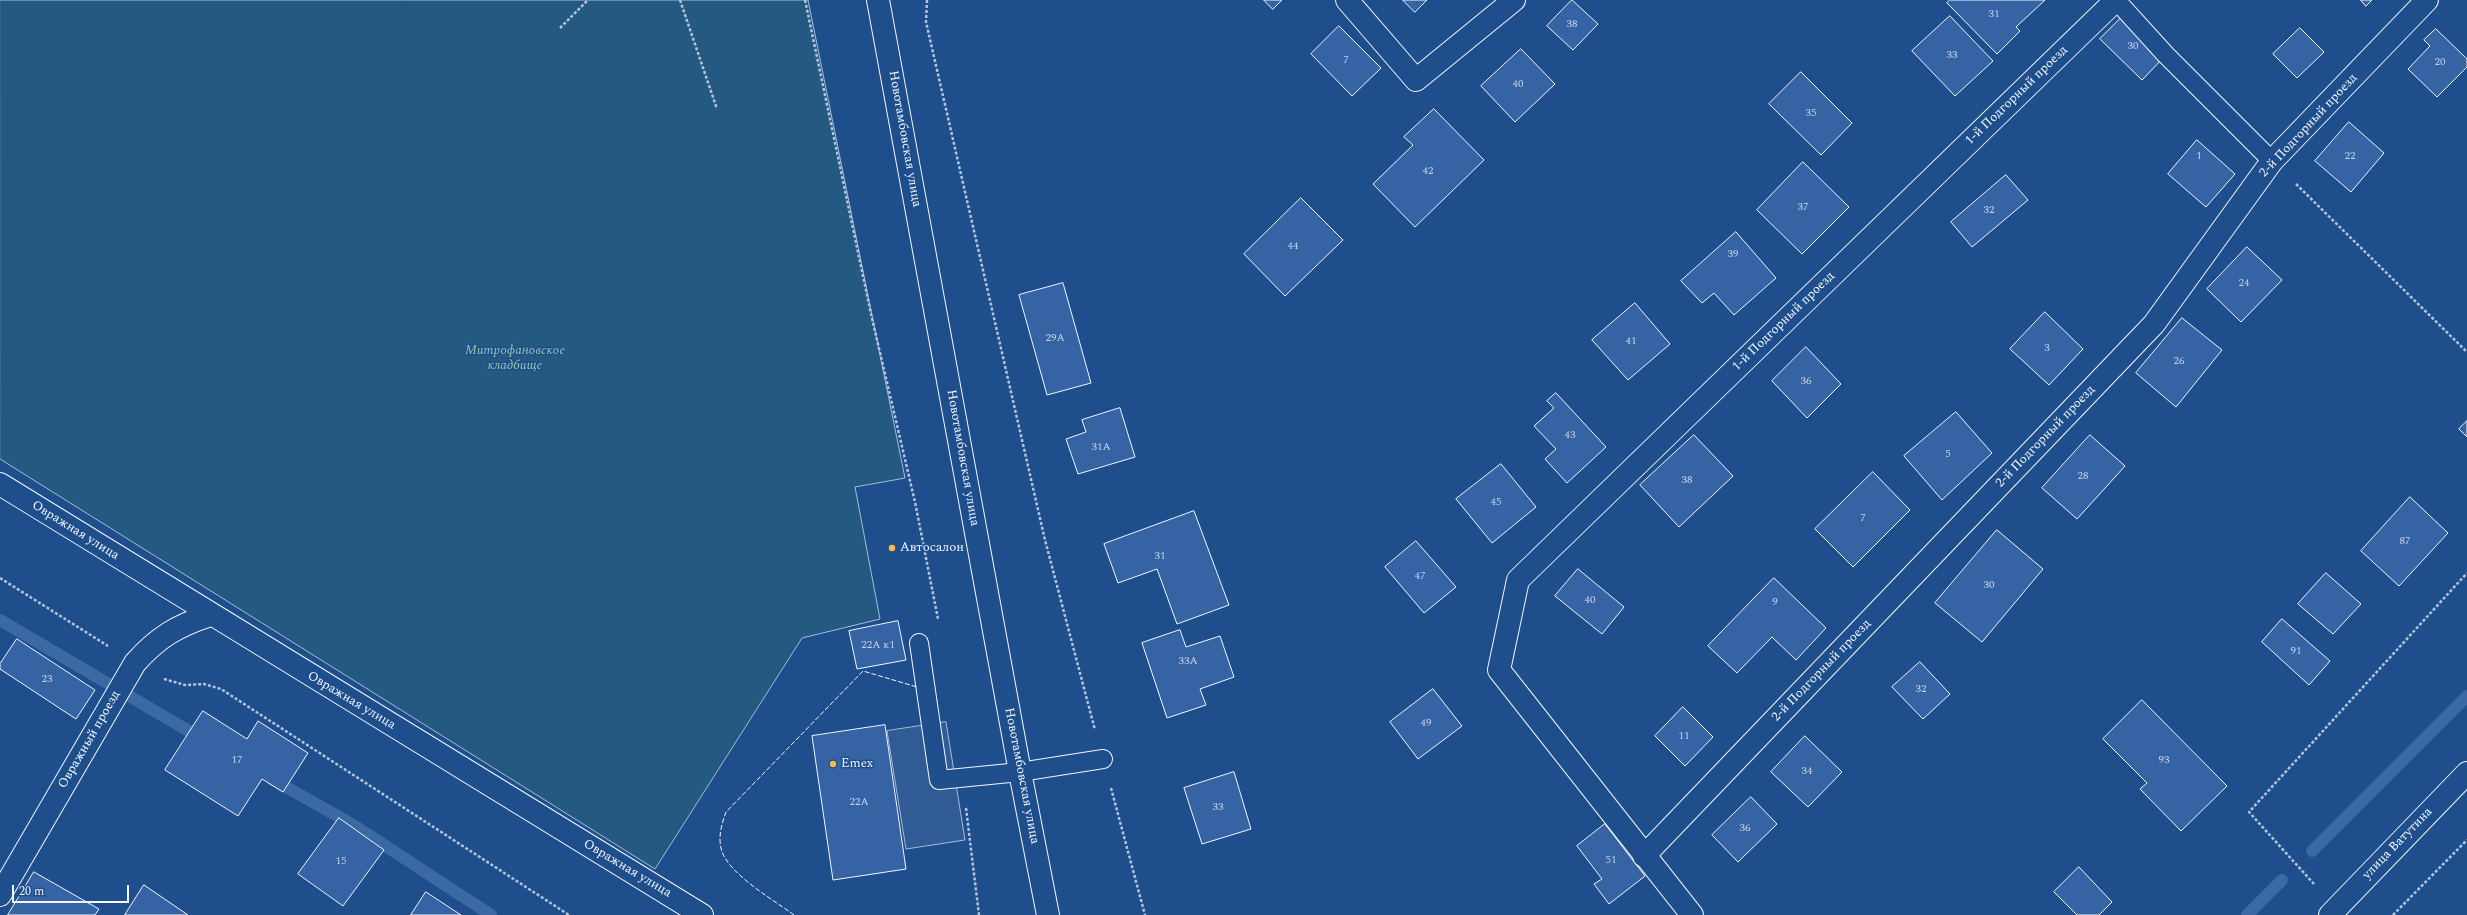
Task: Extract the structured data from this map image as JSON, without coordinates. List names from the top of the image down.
{
  "streets": {
    "street": [
      "1-й Подгорный проезд",
      "2-й Подгорный проезд",
      "Новотамбовская улица",
      "Овражная улица",
      "Овражный проезд",
      "улица Ватутина"
    ]
  },
  "crossings": [
    ["1-й Подгорный проезд", "2-й Подгорный проезд"],
    ["Овражная улица", "Овражный проезд"]
  ],
  "parks": ["Митрофановское кладбище"],
  "places": ["Автосалон", "Emex"],
  "house_numbers": [
    "31",
    "38",
    "30",
    "33",
    "7",
    "20",
    "40",
    "35",
    "1",
    "22",
    "42",
    "37",
    "32",
    "44",
    "39",
    "24",
    "29А",
    "41",
    "3",
    "26",
    "36",
    "43",
    "31А",
    "5",
    "28",
    "38",
    "45",
    "7",
    "87",
    "31",
    "47",
    "30",
    "40",
    "9",
    "22А к1",
    "91",
    "33А",
    "23",
    "32",
    "49",
    "11",
    "17",
    "93",
    "34",
    "22А",
    "33",
    "36",
    "51",
    "15"
  ],
  "scale_bar": "20 m"
}
